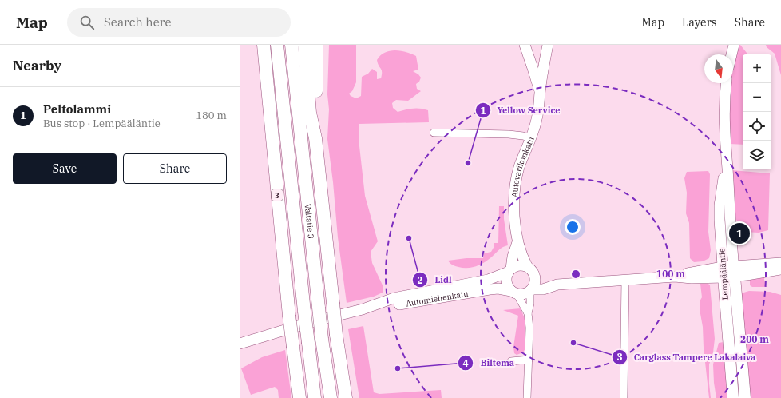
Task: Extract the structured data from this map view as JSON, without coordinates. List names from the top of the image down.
{
  "streets": {
    "highway": ["3", "Valtatie 3"],
    "main road": ["Autovarikonkatu", "Lempääläntie", "Automiehenkatu"]
  },
  "crossings": [
    ["Autovarikonkatu", "Automiehenkatu"]
  ],
  "places": [
    "Yellow Service",
    "Lidl",
    "Carglass Tampere Lakalaiva",
    "Biltema"
  ],
  "north": "bottom",
  "page": {
    "header": "Map",
    "search": "Search here",
    "nav": ["Map", "Layers", "Share"],
    "heading": "Nearby",
    "map_buttons": ["+", "−"],
    "list": [
      {
        "mark": "1",
        "name": "Peltolammi",
        "note": "Bus stop · Lempääläntie",
        "value": "180 m"
      }
    ],
    "buttons": ["Save", "Share"],
    "pins": "1"
  },
  "rings": ["100 m", "200 m"]
}
